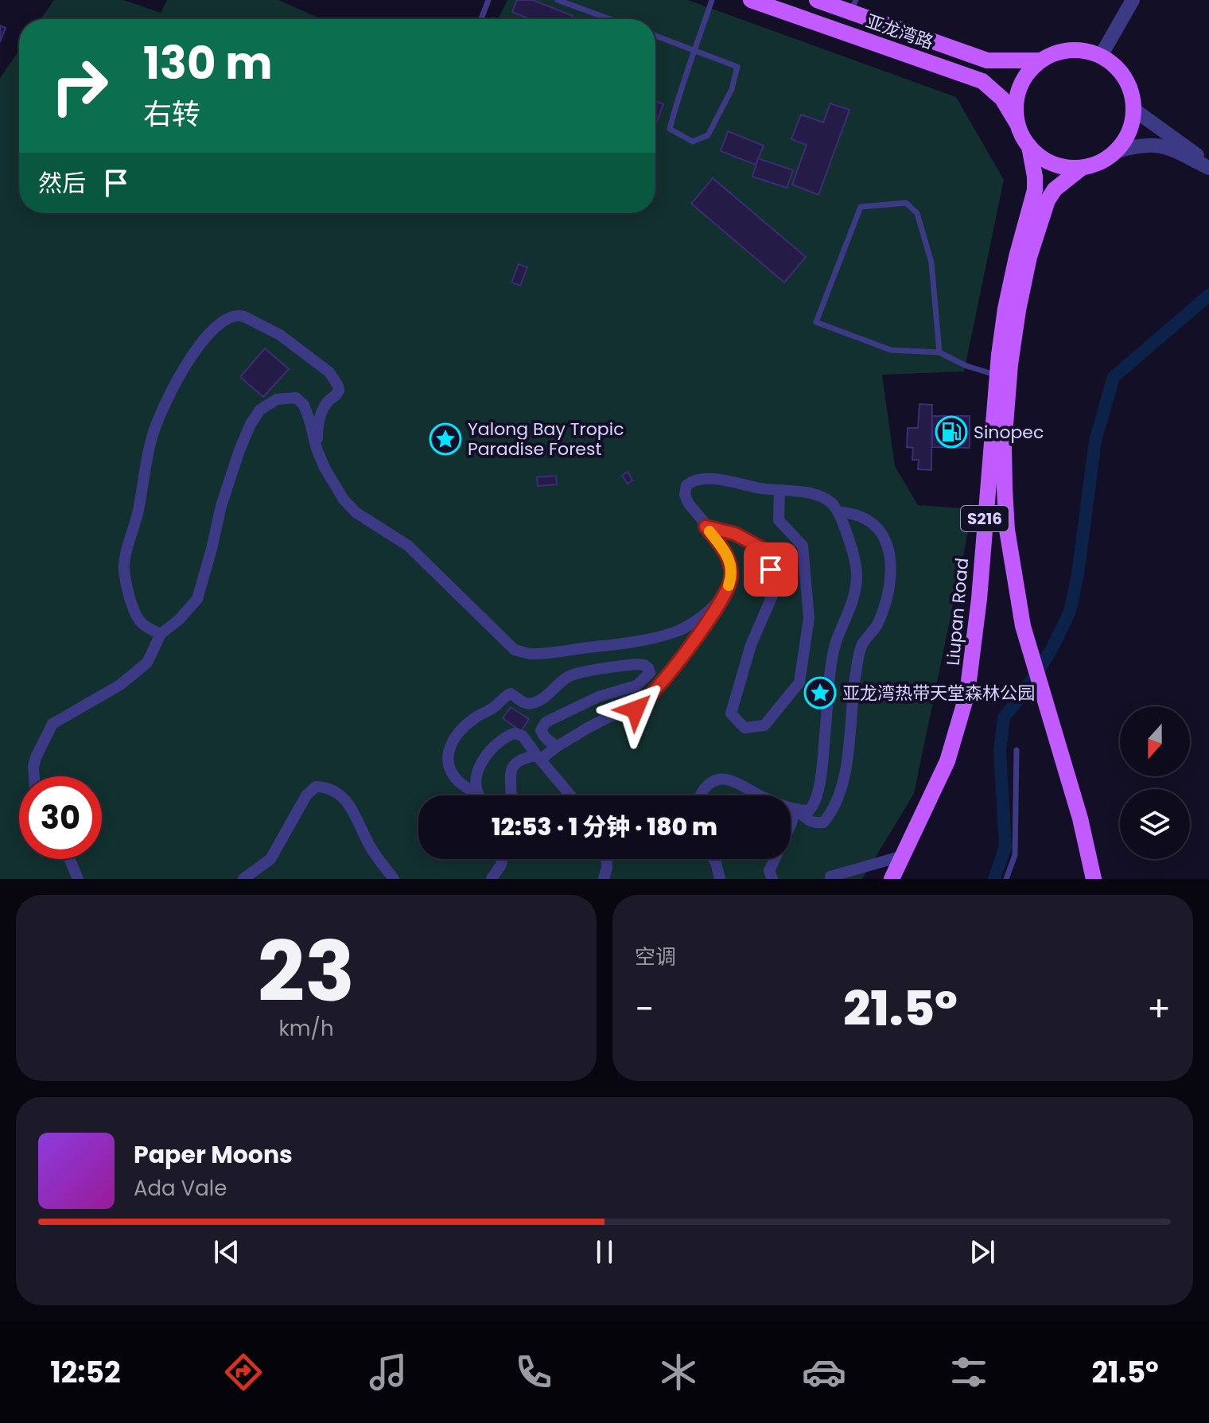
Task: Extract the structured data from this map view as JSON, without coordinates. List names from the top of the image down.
{
  "streets": {
    "main road": ["亚龙湾路", "S216", "Liupan Road"]
  },
  "crossings": [
    ["亚龙湾路", "S216"],
    ["亚龙湾路", "Liupan Road"],
    ["S216", "Liupan Road"]
  ],
  "places": {
    "fuel station": ["Sinopec"],
    "place": ["Yalong Bay Tropic Paradise Forest", "亚龙湾热带天堂森林公园"]
  },
  "north": "bottom",
  "page": {
    "turn": ["130 m", "右转"],
    "then": "然后",
    "limit": "30",
    "trip": "12:53 · 1 分钟 · 180 m",
    "tile": [
      ["23", "km/h"],
      "空调"
    ],
    "heat": ["−", "21.5°", "+"],
    "song": ["Paper Moons", "Ada Vale"],
    "tabs": ["12:52", "21.5°"]
  }
}
